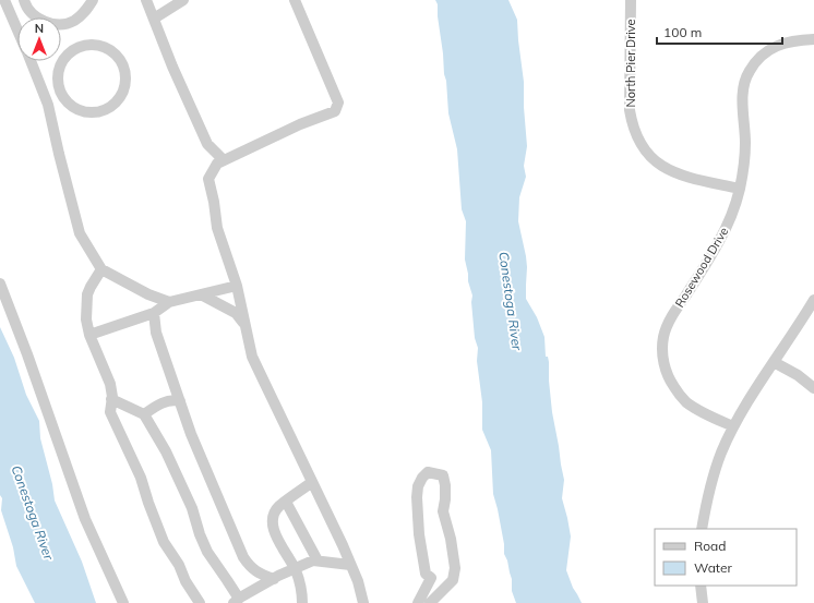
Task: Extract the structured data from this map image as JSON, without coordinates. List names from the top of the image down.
{
  "streets": {
    "street": ["North Pier Drive", "Rosewood Drive"]
  },
  "crossings": [
    ["North Pier Drive", "Rosewood Drive"]
  ],
  "water": ["Conestoga River"],
  "legend": ["Road", "Water"],
  "scale_bar": "100 m",
  "north": "top"
}
